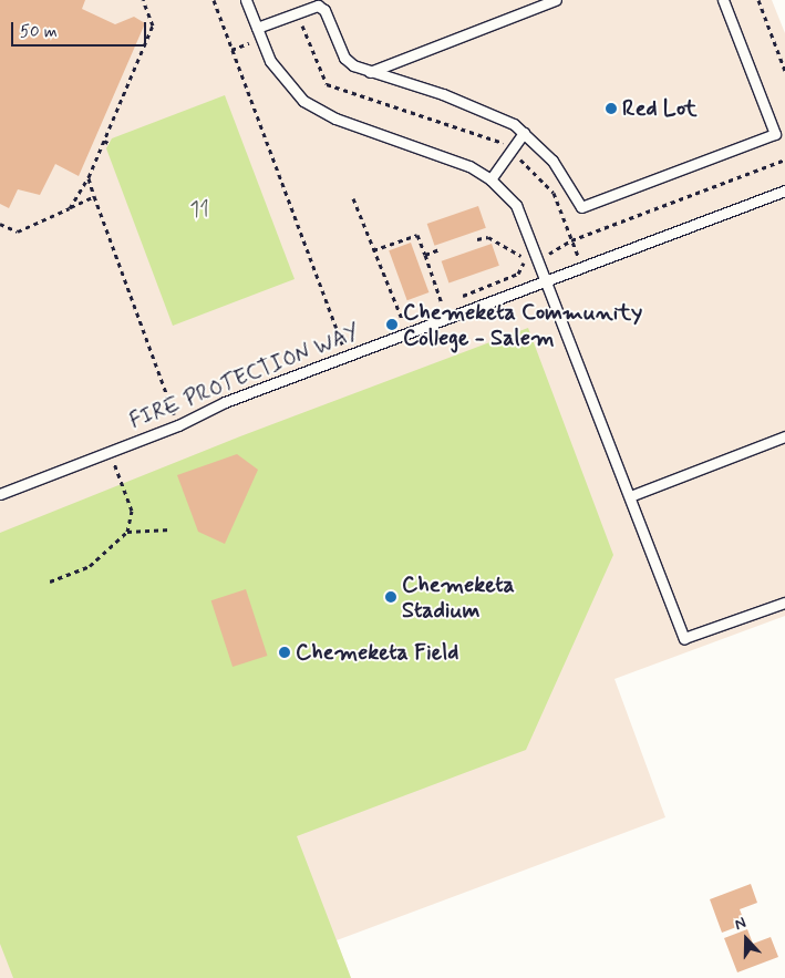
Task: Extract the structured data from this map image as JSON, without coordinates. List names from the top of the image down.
{
  "streets": {
    "lane": ["FIRE PROTECTION WAY"]
  },
  "parks": ["11"],
  "places": [
    "Red Lot",
    "Chemeketa Community College - Salem",
    "Chemeketa Stadium",
    "Chemeketa Field"
  ],
  "scale_bar": "50 m",
  "north": "top"
}
